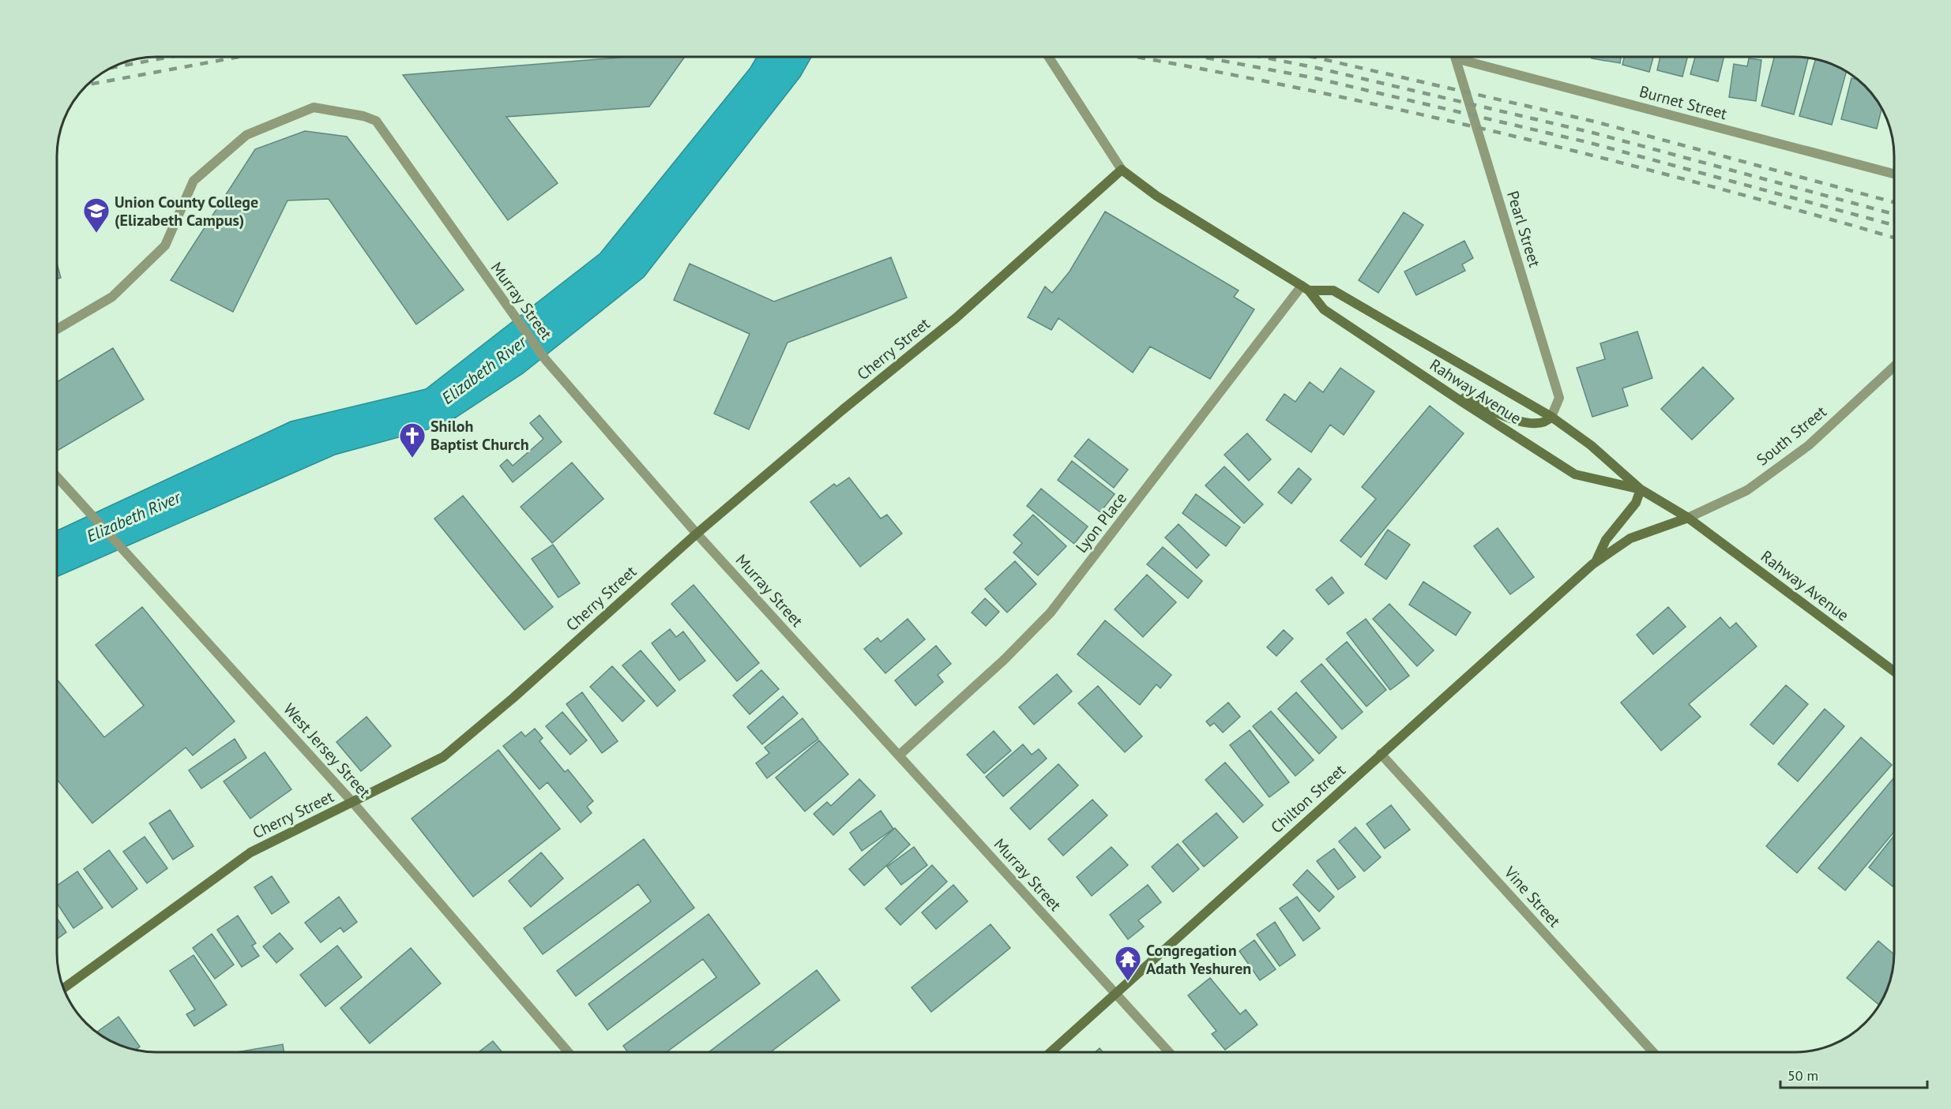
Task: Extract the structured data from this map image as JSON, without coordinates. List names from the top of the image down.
{
  "streets": {
    "main road": ["Cherry Street", "Rahway Avenue", "Chilton Street"],
    "street": [
      "Burnet Street",
      "Pearl Street",
      "Murray Street",
      "South Street",
      "Lyon Place",
      "West Jersey Street",
      "Vine Street"
    ]
  },
  "crossings": [
    ["Burnet Street", "Pearl Street"],
    ["Pearl Street", "Rahway Avenue"],
    ["Murray Street", "Cherry Street"],
    ["Murray Street", "Lyon Place"],
    ["Murray Street", "Chilton Street"],
    ["Cherry Street", "Rahway Avenue"],
    ["Cherry Street", "West Jersey Street"],
    ["Rahway Avenue", "South Street"],
    ["Rahway Avenue", "Lyon Place"],
    ["Rahway Avenue", "Chilton Street"],
    ["South Street", "Chilton Street"],
    ["Chilton Street", "Vine Street"]
  ],
  "water": ["Elizabeth River"],
  "places": {
    "school or university": ["Union County College (Elizabeth Campus)"],
    "church": ["Shiloh Baptist Church"],
    "temple": ["Congregation Adath Yeshuren"]
  },
  "scale_bar": "50 m"
}
